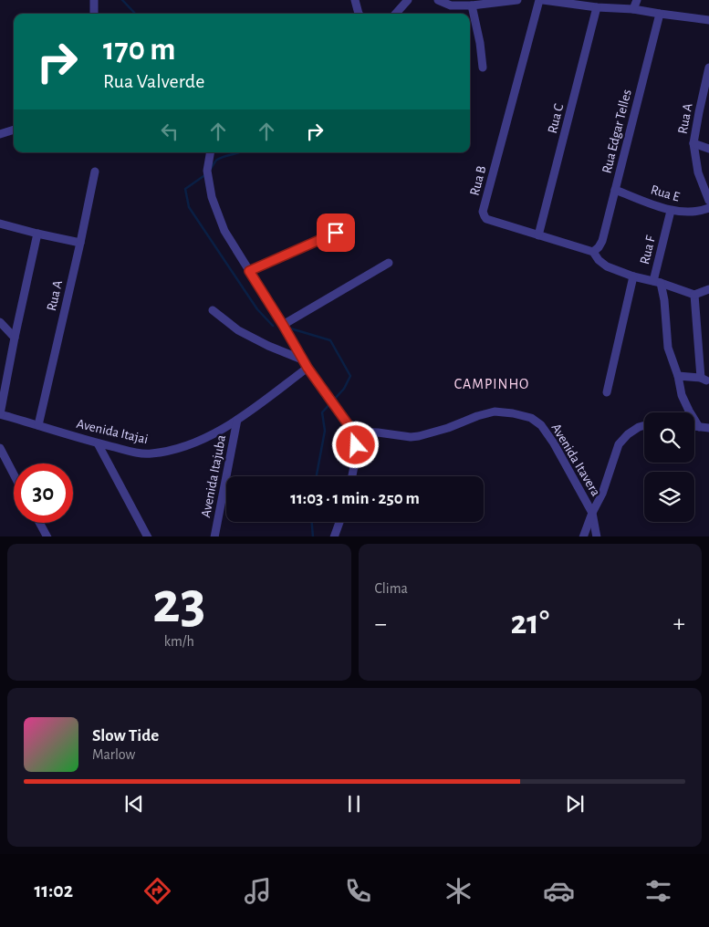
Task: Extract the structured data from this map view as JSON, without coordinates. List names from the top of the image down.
{
  "streets": {
    "street": [
      "Rua C",
      "Rua A",
      "Rua Edgar Telles",
      "Rua B",
      "Rua E",
      "Rua F",
      "Avenida Itajai",
      "Avenida Itavera",
      "Avenida Itajuba"
    ]
  },
  "crossings": [
    ["Rua C", "Rua B"],
    ["Rua A", "Avenida Itajai"],
    ["Rua Edgar Telles", "Rua B"],
    ["Rua Edgar Telles", "Rua E"],
    ["Rua B", "Rua F"],
    ["Rua E", "Rua F"],
    ["Avenida Itajai", "Avenida Itajuba"]
  ],
  "districts": ["CAMPINHO"],
  "page": {
    "turn": ["170 m", "Rua Valverde"],
    "limit": "30",
    "trip": "11:03 · 1 min · 250 m",
    "tile": [
      ["23", "km/h"],
      "Clima"
    ],
    "heat": ["−", "21°", "+"],
    "song": ["Slow Tide", "Marlow"],
    "tabs": "11:02"
  }
}
